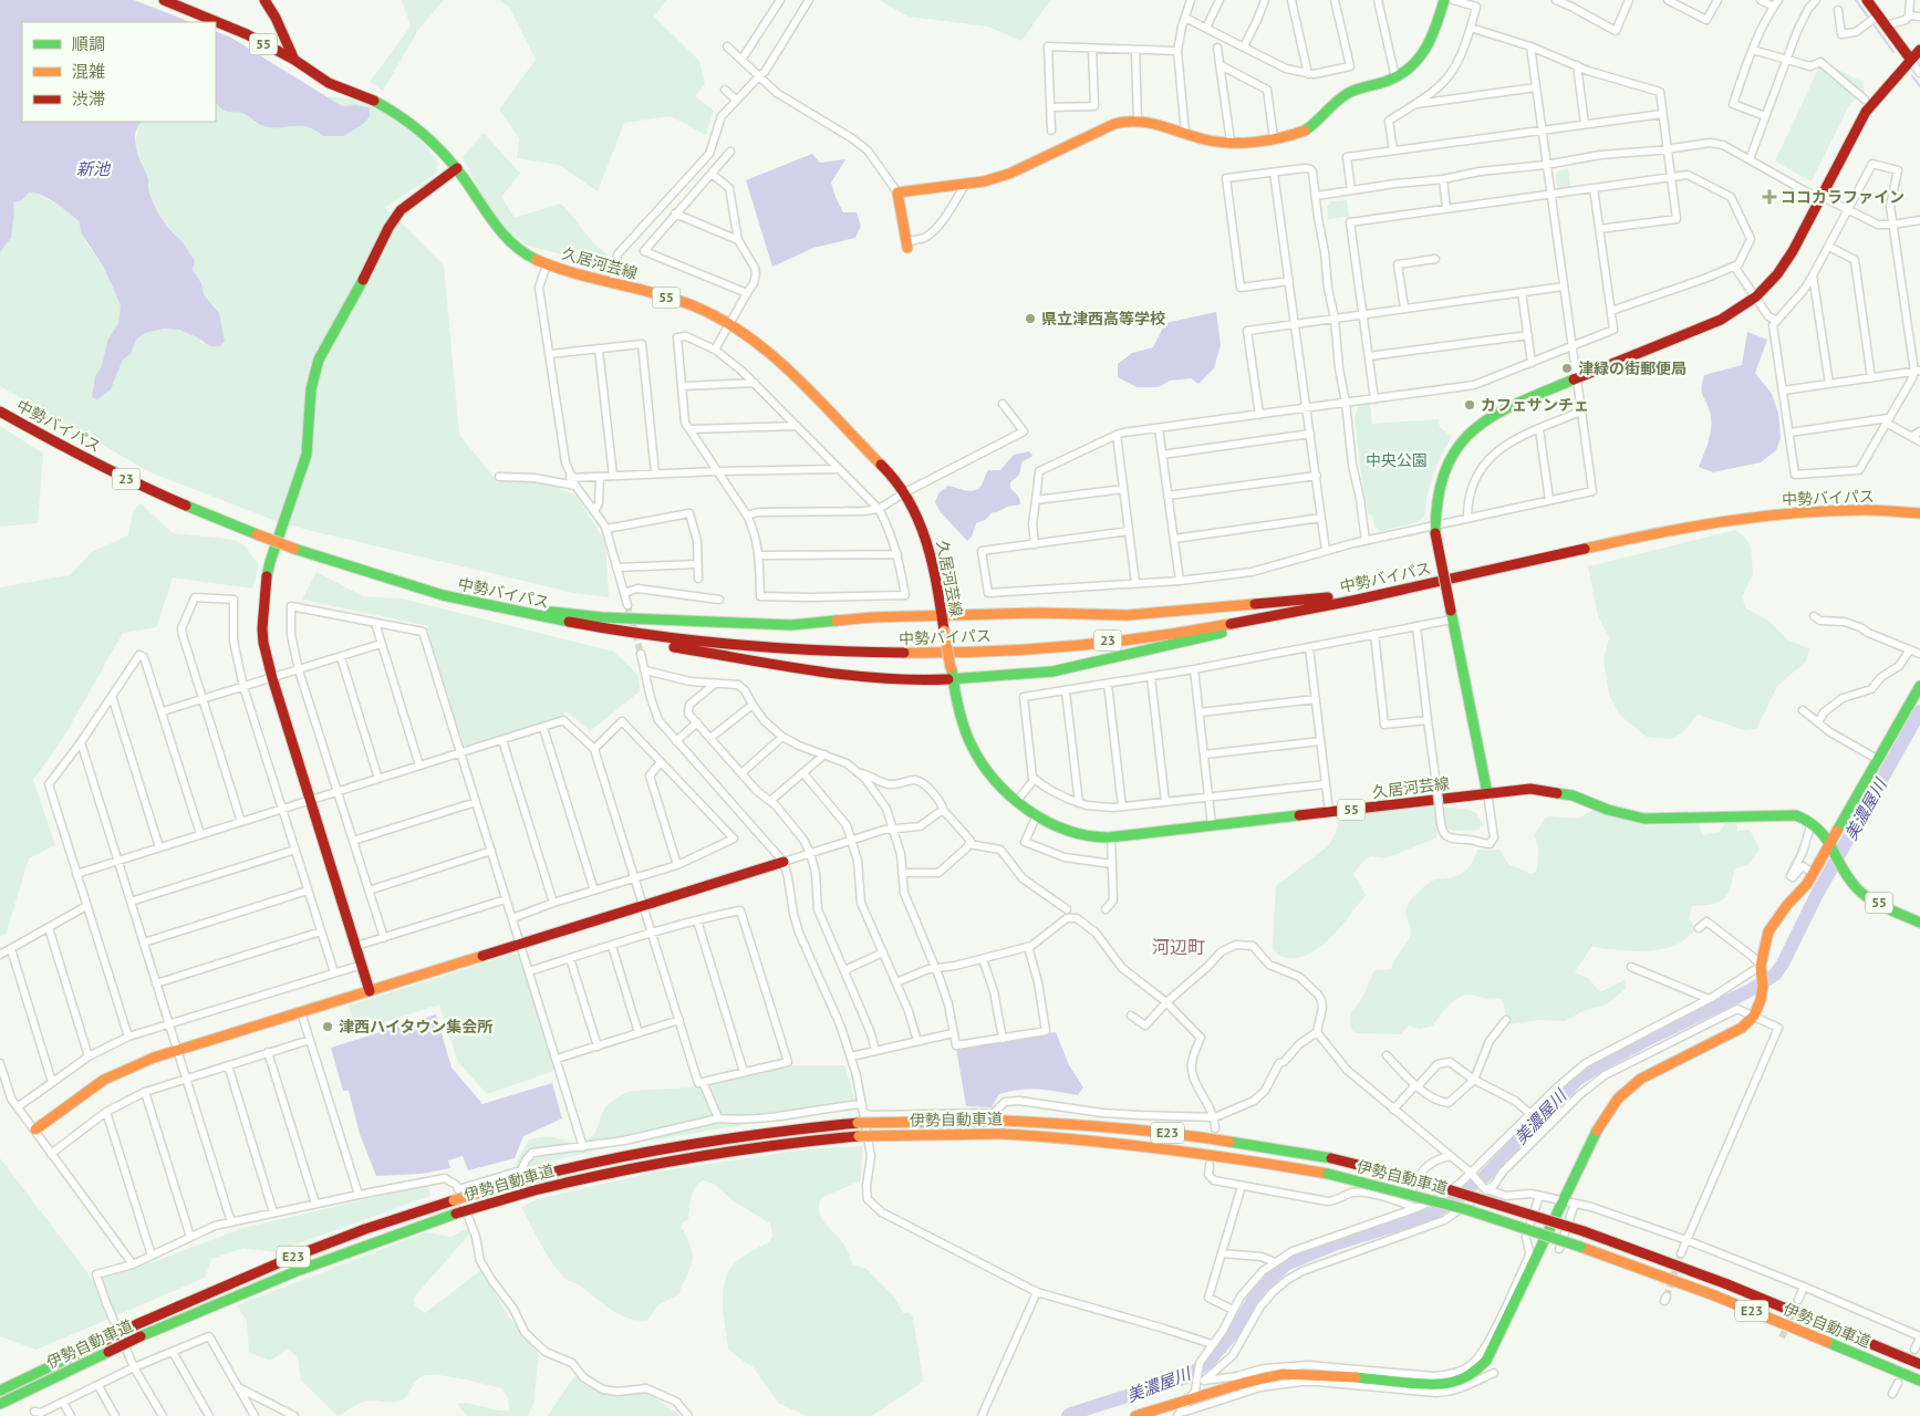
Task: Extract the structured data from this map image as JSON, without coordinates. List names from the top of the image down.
{
  "streets": {
    "main road": [
      "55",
      "久居河芸線",
      "中勢バイパス",
      "23",
      "伊勢自動車道",
      "E23"
    ]
  },
  "crossings": [
    ["55", "久居河芸線"],
    ["久居河芸線", "23"],
    ["中勢バイパス", "23"]
  ],
  "districts": ["河辺町"],
  "water": ["新池", "美濃屋川"],
  "parks": ["中央公園"],
  "places": {
    "health": ["ココカラファイン"],
    "other": [
      "県立津西高等学校",
      "津緑の街郵便局",
      "カフェサンチェ",
      "津西ハイタウン集会所"
    ]
  },
  "legend": ["順調", "混雑", "渋滞"]
}
